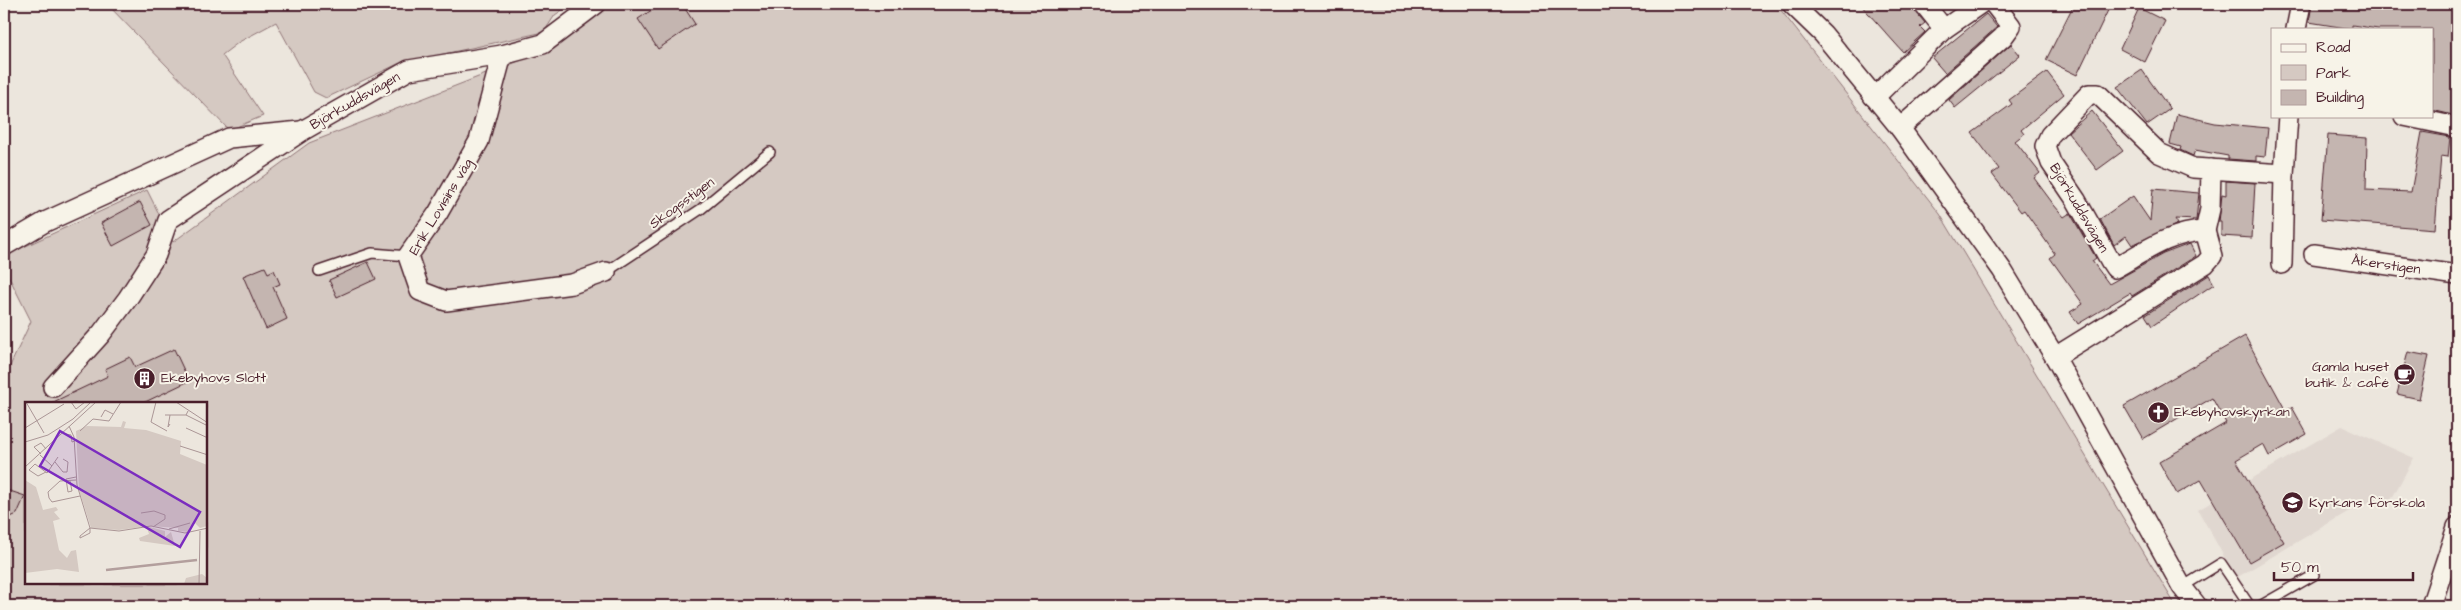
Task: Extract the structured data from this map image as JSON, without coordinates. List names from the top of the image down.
{
  "streets": {
    "street": ["Björkuddsvägen", "Erik Lovisins väg", "Åkerstigen"],
    "lane": ["Skogsstigen"]
  },
  "crossings": [
    ["Björkuddsvägen", "Erik Lovisins väg"],
    ["Skogsstigen", "Erik Lovisins väg"]
  ],
  "places": {
    "cafe": ["Gamla huset butik & café"],
    "building": ["Ekebyhovs Slott"],
    "church": ["Ekebyhovskyrkan"],
    "school or university": ["Kyrkans förskola"]
  },
  "legend": ["Road", "Park", "Building"],
  "scale_bar": "50 m"
}
